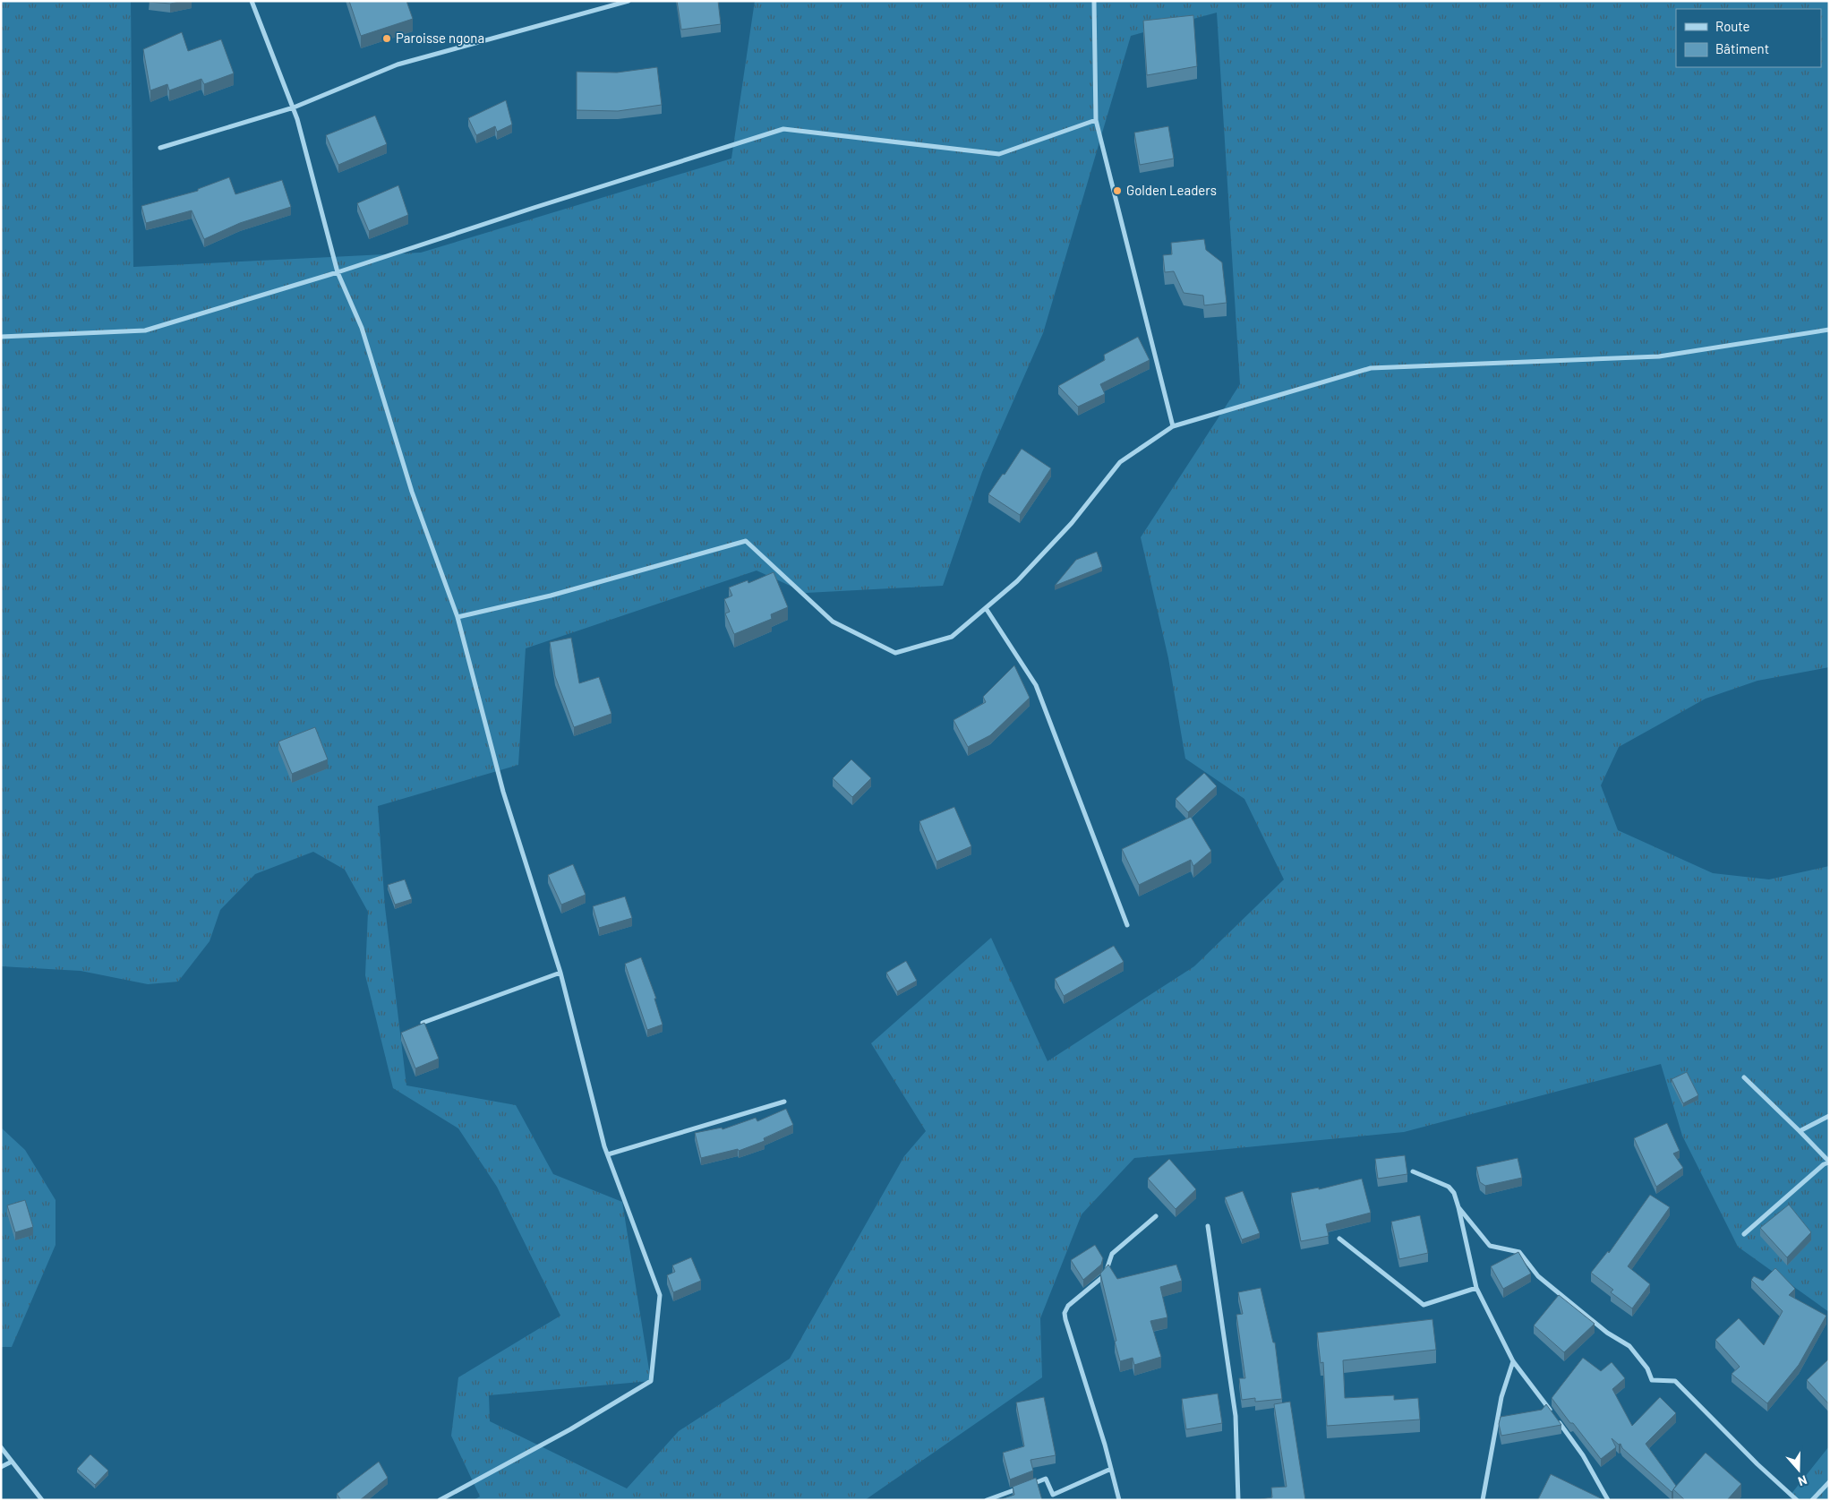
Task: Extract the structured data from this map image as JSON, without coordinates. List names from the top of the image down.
{
  "places": ["Paroisse ngona", "Golden Leaders"],
  "legend": ["Route", "Bâtiment"],
  "north": "bottom"
}
